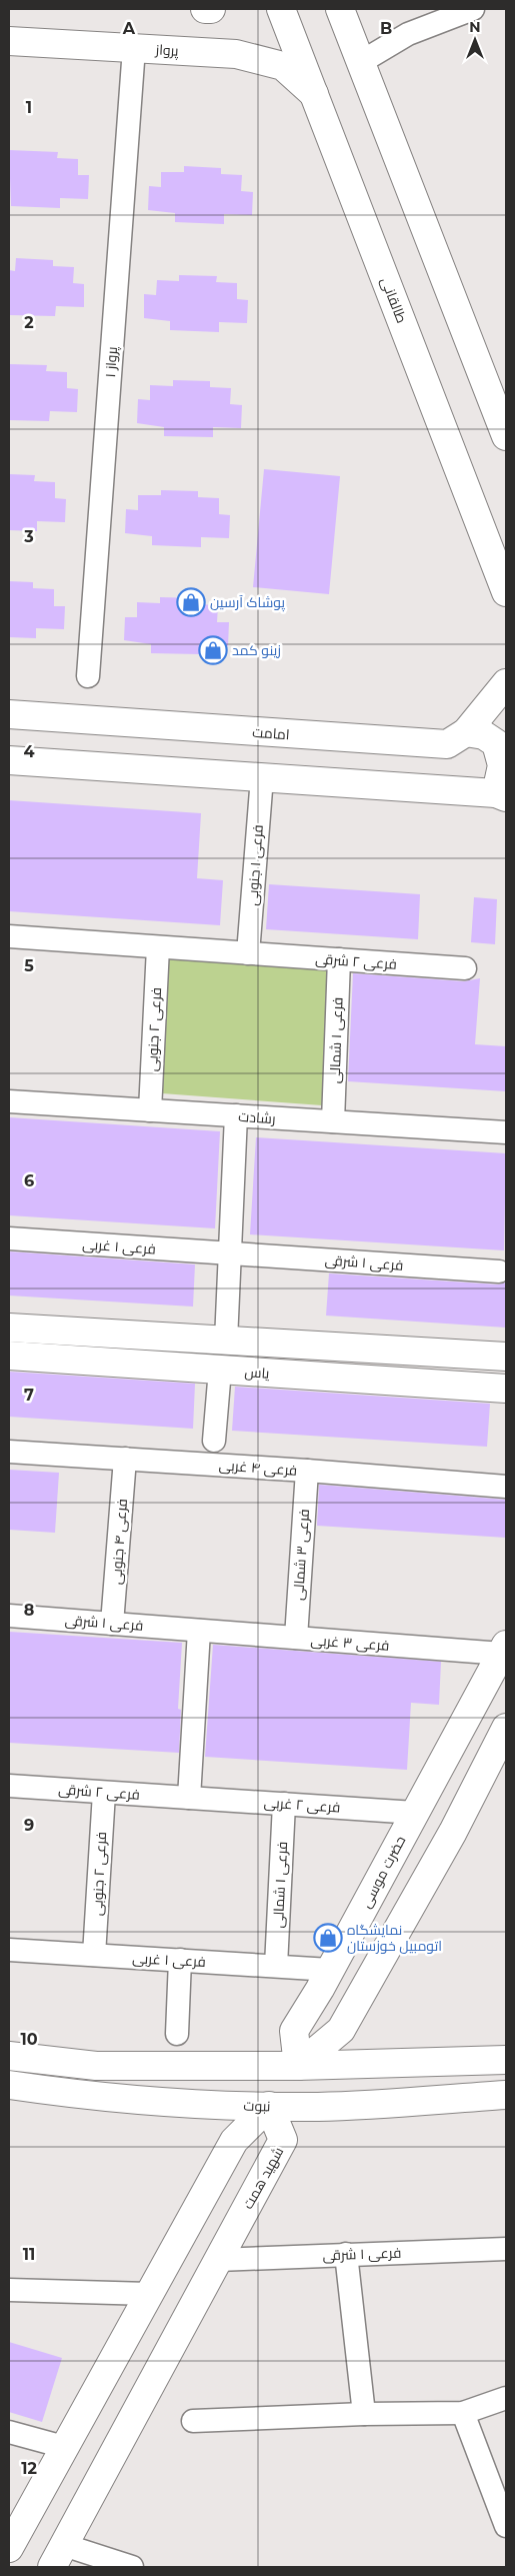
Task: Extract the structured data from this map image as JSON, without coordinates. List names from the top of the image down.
{
  "streets": {
    "street": [
      "پرواز",
      "طالقانی",
      "پرواز ۱",
      "امامت",
      "فرعی ۱ جنوبی",
      "فرعی ۲ شرقی",
      "فرعی ۲ جنوبی",
      "فرعی ۱ شمالی",
      "رشادت",
      "فرعی ۱ غربی",
      "فرعی ۱ شرقی",
      "یاس",
      "فرعی ۴ غربی",
      "فرعی ۴ جنوبی",
      "فرعی ۳ شمالی",
      "فرعی ۳ غربی",
      "فرعی ۲ غربی",
      "حضرت موسی",
      "فرعی ۱‍ شمالی",
      "نبوت",
      "شهید همت"
    ]
  },
  "crossings": [
    ["پرواز", "طالقانی"],
    ["پرواز", "پرواز ۱"],
    ["فرعی ۱ جنوبی", "فرعی ۲ شرقی"],
    ["فرعی ۲ شرقی", "فرعی ۲ جنوبی"],
    ["فرعی ۲ شرقی", "فرعی ۱ شمالی"],
    ["فرعی ۲ شرقی", "فرعی ۲ غربی"],
    ["فرعی ۲ جنوبی", "رشادت"],
    ["فرعی ۲ جنوبی", "فرعی ۱ غربی"],
    ["فرعی ۱ شمالی", "رشادت"],
    ["فرعی ۱ غربی", "فرعی ۱ شرقی"],
    ["فرعی ۱ غربی", "حضرت موسی"],
    ["فرعی ۱ غربی", "فرعی ۱‍ شمالی"],
    ["فرعی ۱ شرقی", "فرعی ۴ جنوبی"],
    ["فرعی ۱ شرقی", "فرعی ۳ غربی"],
    ["فرعی ۱ شرقی", "شهید همت"],
    ["فرعی ۴ غربی", "فرعی ۴ جنوبی"],
    ["فرعی ۴ غربی", "فرعی ۳ شمالی"],
    ["فرعی ۳ شمالی", "فرعی ۳ غربی"],
    ["فرعی ۳ غربی", "حضرت موسی"],
    ["فرعی ۲ غربی", "حضرت موسی"],
    ["فرعی ۲ غربی", "فرعی ۱‍ شمالی"],
    ["نبوت", "شهید همت"]
  ],
  "places": {
    "shop": ["پوشاک آرسین", "زینو کمد", "نمایشگاه اتومبیل خوزستان"]
  },
  "north": "top",
  "grid": {
    "columns": ["A", "B"],
    "rows": [
      "1",
      "2",
      "3",
      "4",
      "5",
      "6",
      "7",
      "8",
      "9",
      "10",
      "11",
      "12"
    ]
  }
}
